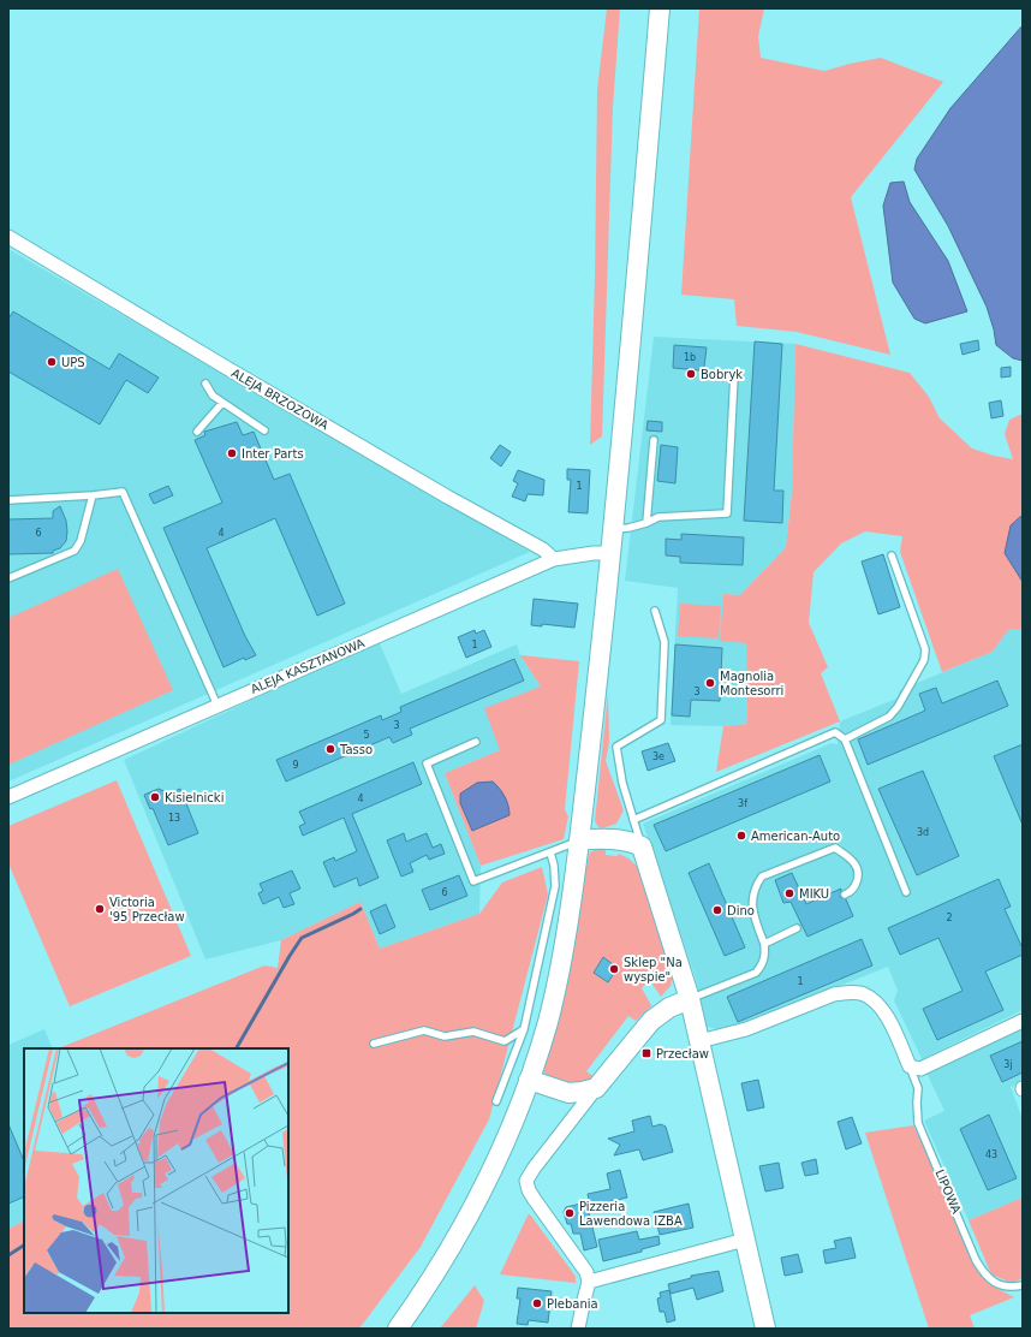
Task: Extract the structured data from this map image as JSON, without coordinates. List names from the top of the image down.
{
  "streets": {
    "street": ["ALEJA BRZOZOWA", "ALEJA KASZTANOWA", "LIPOWA"]
  },
  "crossings": [
    ["ALEJA BRZOZOWA", "ALEJA KASZTANOWA"]
  ],
  "places": {
    "other": [
      "UPS",
      "Bobryk",
      "Inter Parts",
      "Magnolia Montesorri",
      "Tasso",
      "Kisielnicki",
      "American-Auto",
      "MIKU",
      "Victoria '95 Przecław",
      "Dino",
      "Sklep \"Na wyspie\"",
      "Pizzeria Lawendowa IZBA",
      "Plebania"
    ],
    "transit": ["Przecław"]
  },
  "house_numbers": [
    "1b",
    "1",
    "6",
    "4",
    "1",
    "3",
    "3",
    "5",
    "3e",
    "9",
    "4",
    "3f",
    "13",
    "3d",
    "6",
    "2",
    "1",
    "3j",
    "43"
  ]
}
